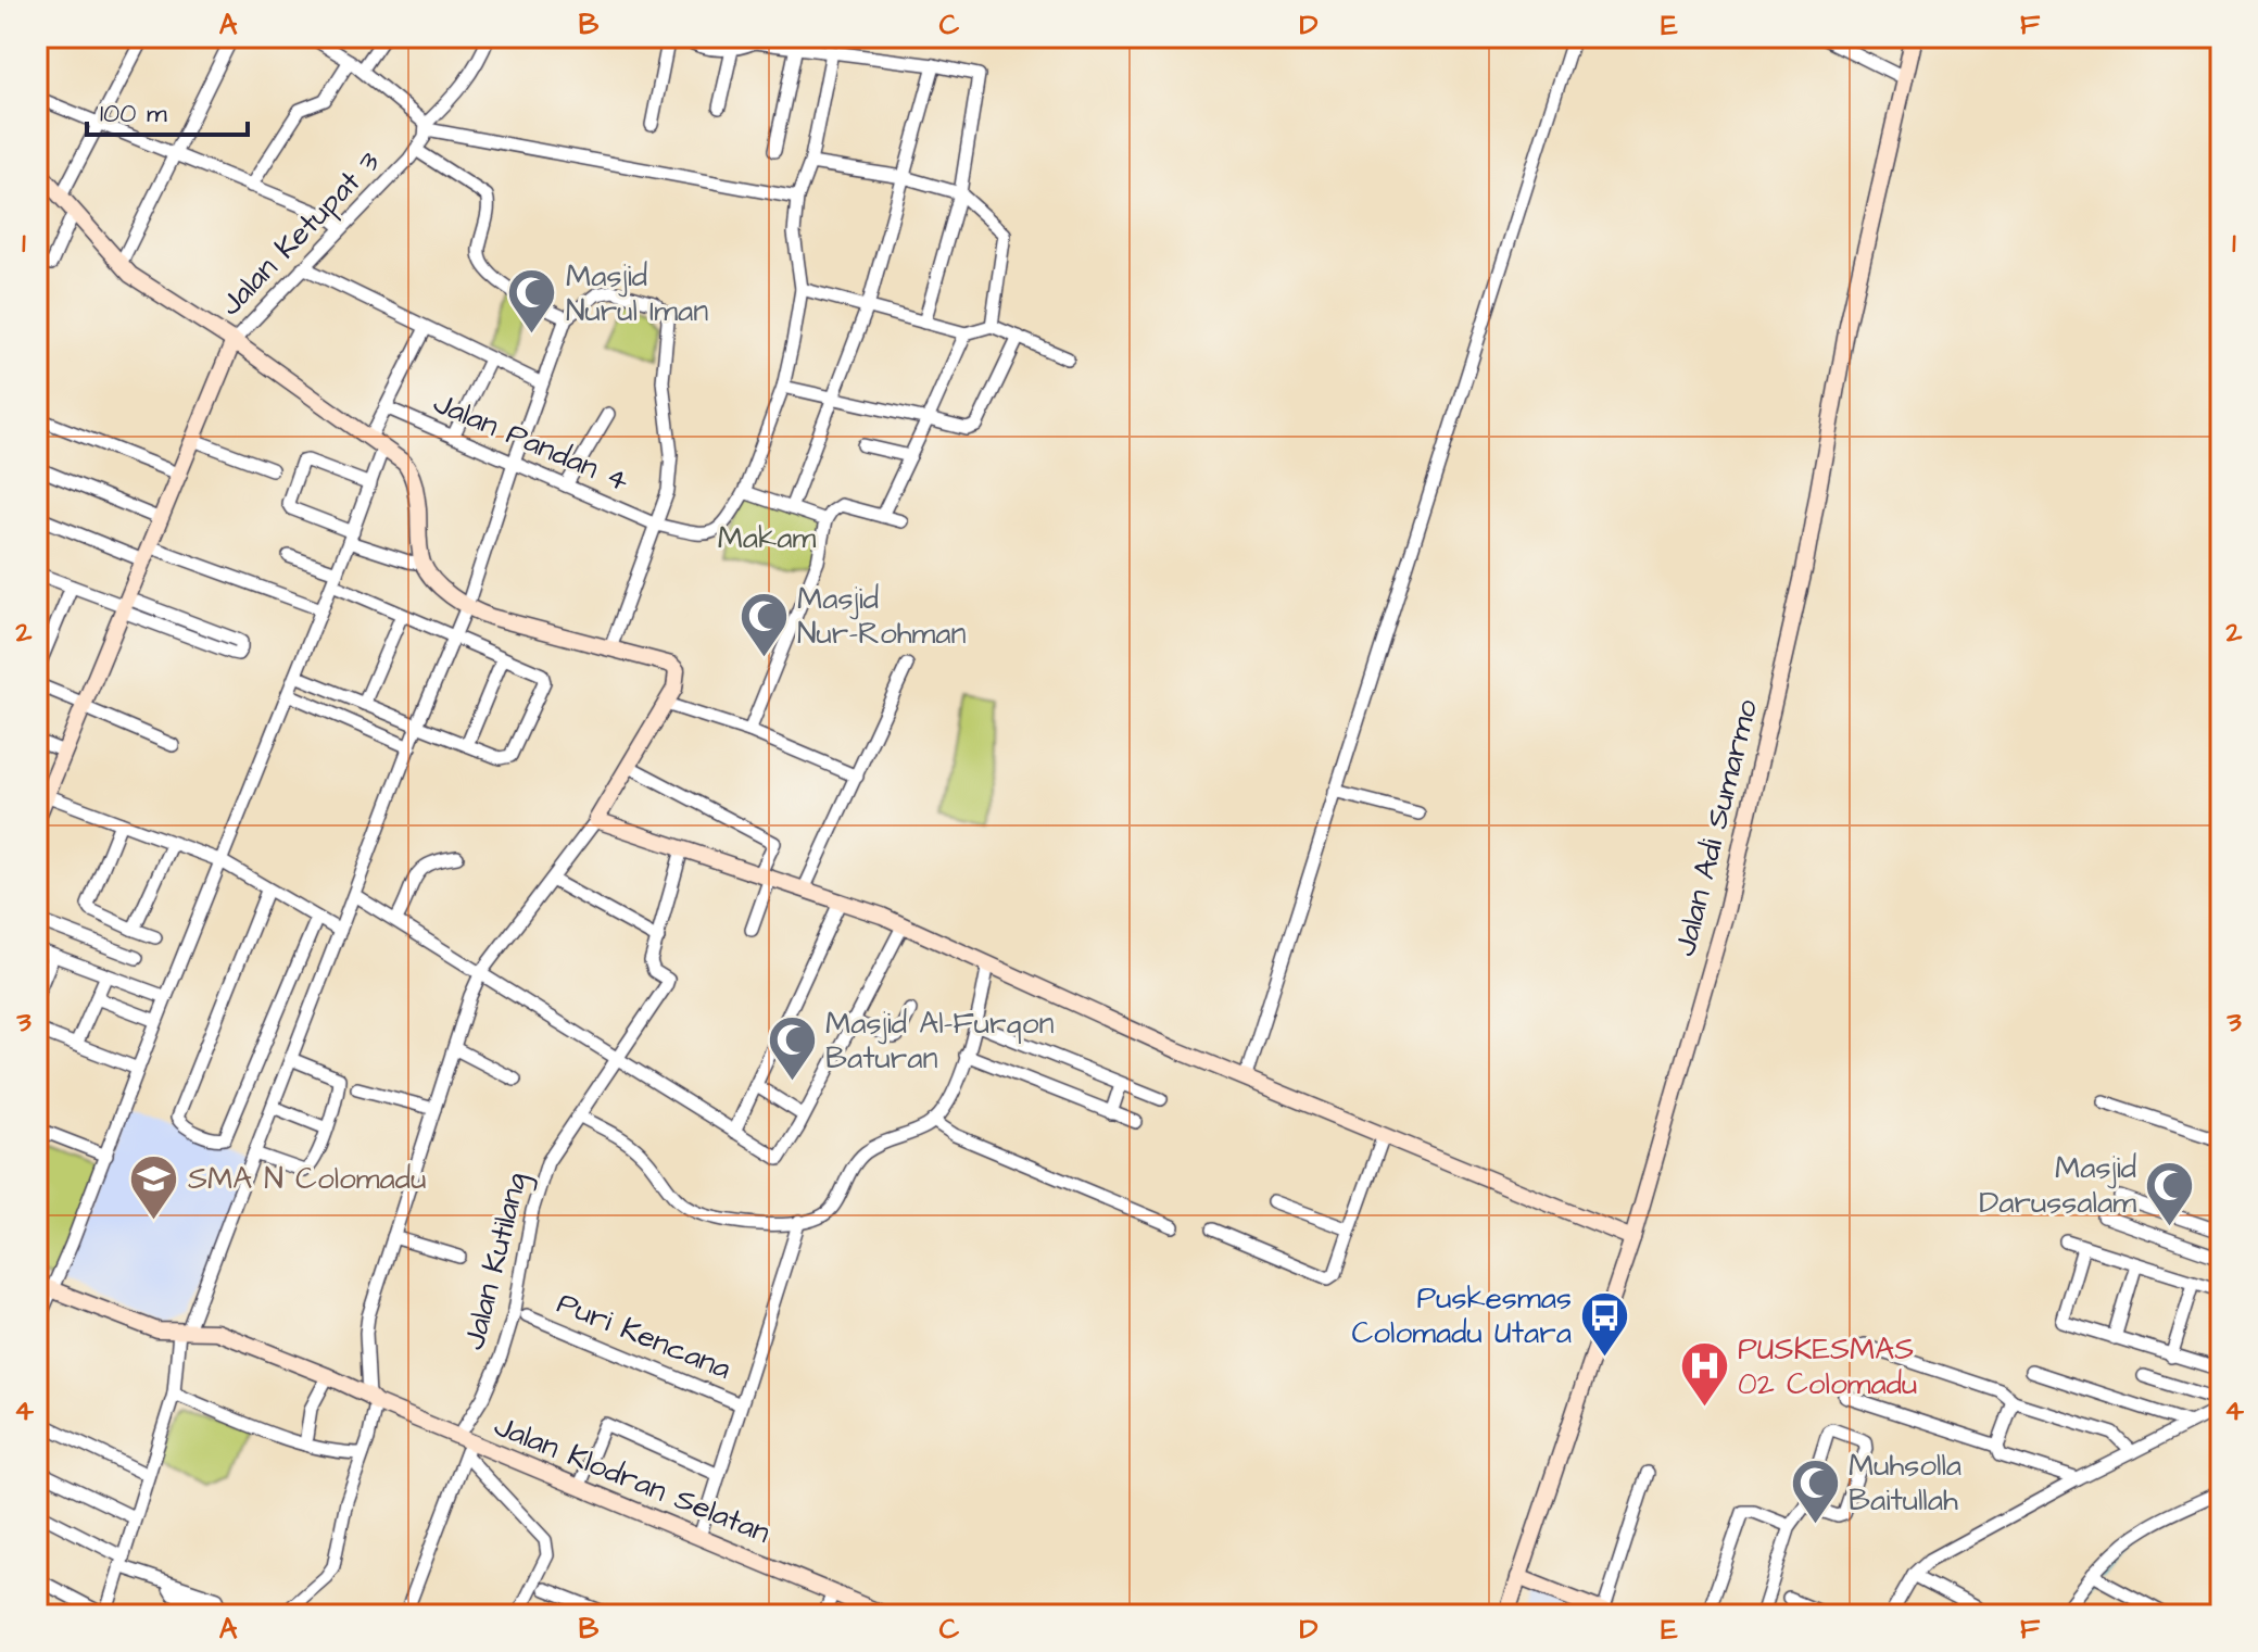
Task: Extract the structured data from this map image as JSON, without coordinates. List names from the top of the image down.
{
  "streets": {
    "street": [
      "Jalan Ketupat 3",
      "Jalan Pandan 4",
      "Jalan Adi Sumarmo",
      "Jalan Kutilang",
      "Puri Kencana",
      "Jalan Klodran Selatan"
    ]
  },
  "crossings": [
    ["Jalan Kutilang", "Jalan Klodran Selatan"]
  ],
  "parks": ["Makam"],
  "places": {
    "mosque": [
      "Masjid Nurul Iman",
      "Masjid Nur-Rohman",
      "Masjid Al-Furqon Baturan",
      "Masjid Darussalam",
      "Muhsolla Baitullah"
    ],
    "school or university": ["SMA N Colomadu"],
    "bus stop": ["Puskesmas Colomadu Utara"],
    "hospital": ["PUSKESMAS 02 Colomadu"]
  },
  "scale_bar": "100 m",
  "grid": {
    "columns": [
      "A",
      "B",
      "C",
      "D",
      "E",
      "F"
    ],
    "rows": [
      "1",
      "2",
      "3",
      "4"
    ]
  }
}
